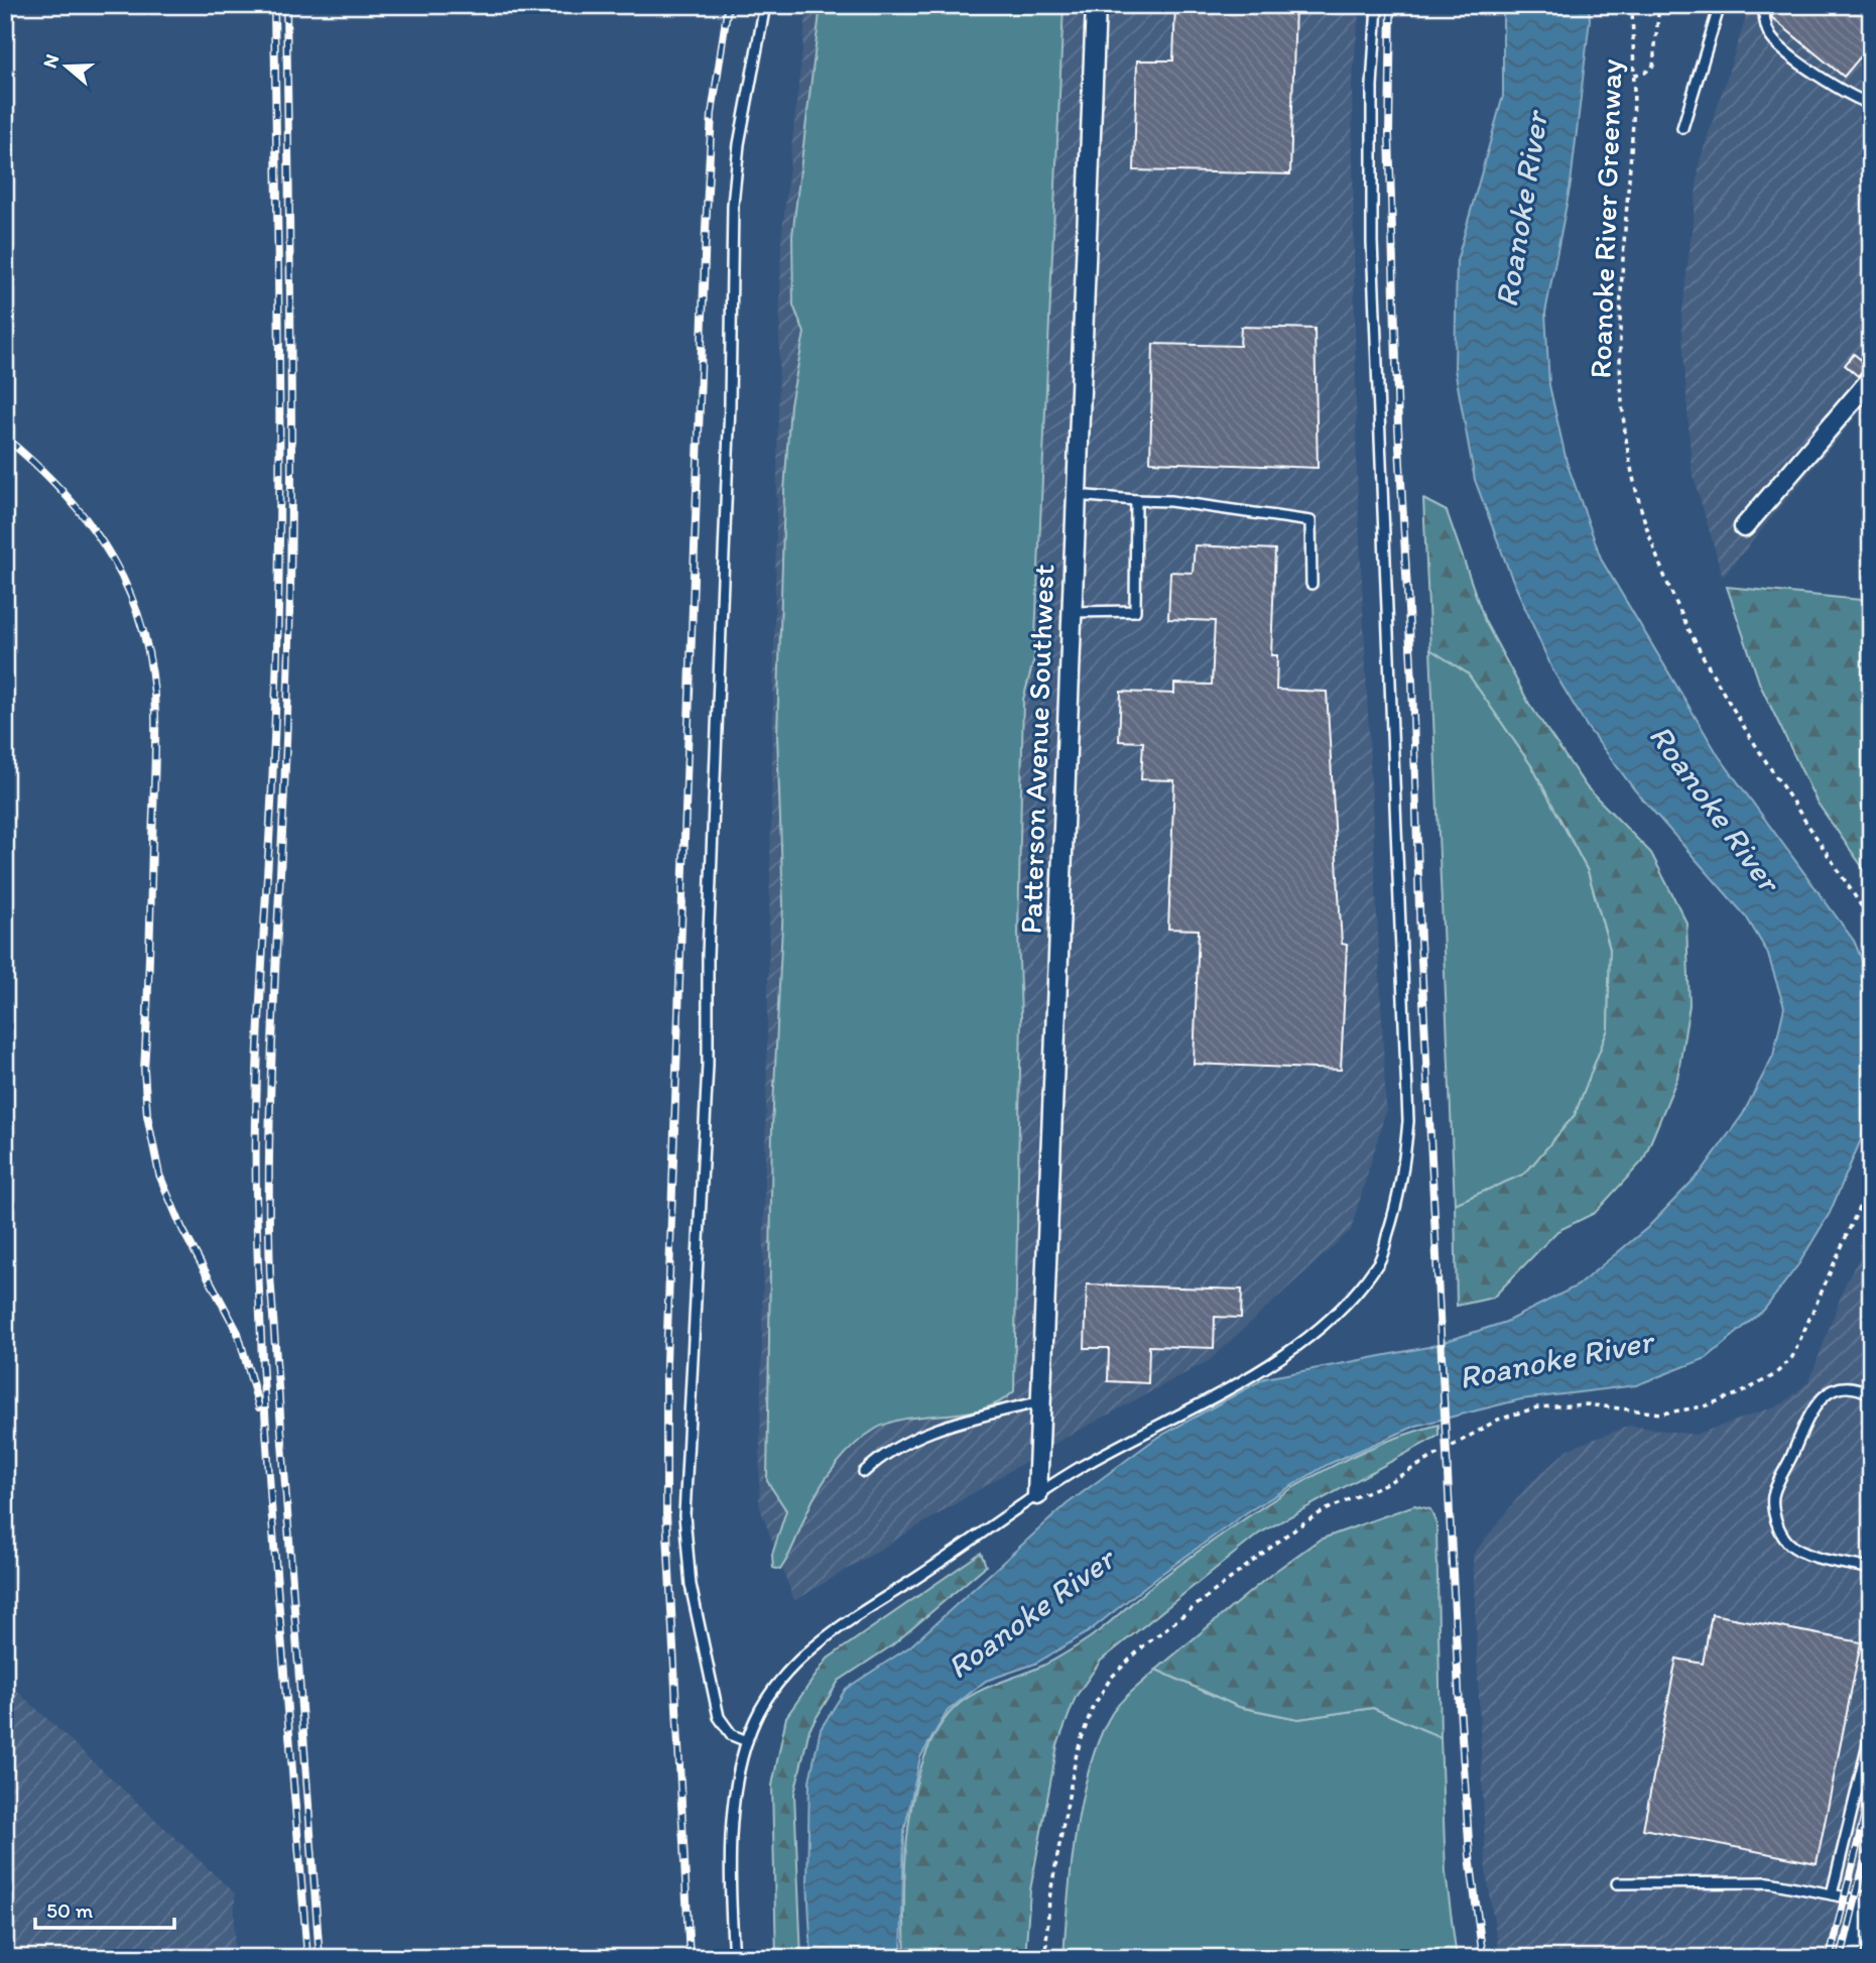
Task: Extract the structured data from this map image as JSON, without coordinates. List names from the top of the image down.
{
  "streets": {
    "street": ["Patterson Avenue Southwest"],
    "path": ["Roanoke River Greenway"]
  },
  "water": ["Roanoke River"],
  "scale_bar": "50 m",
  "north": "left"
}
